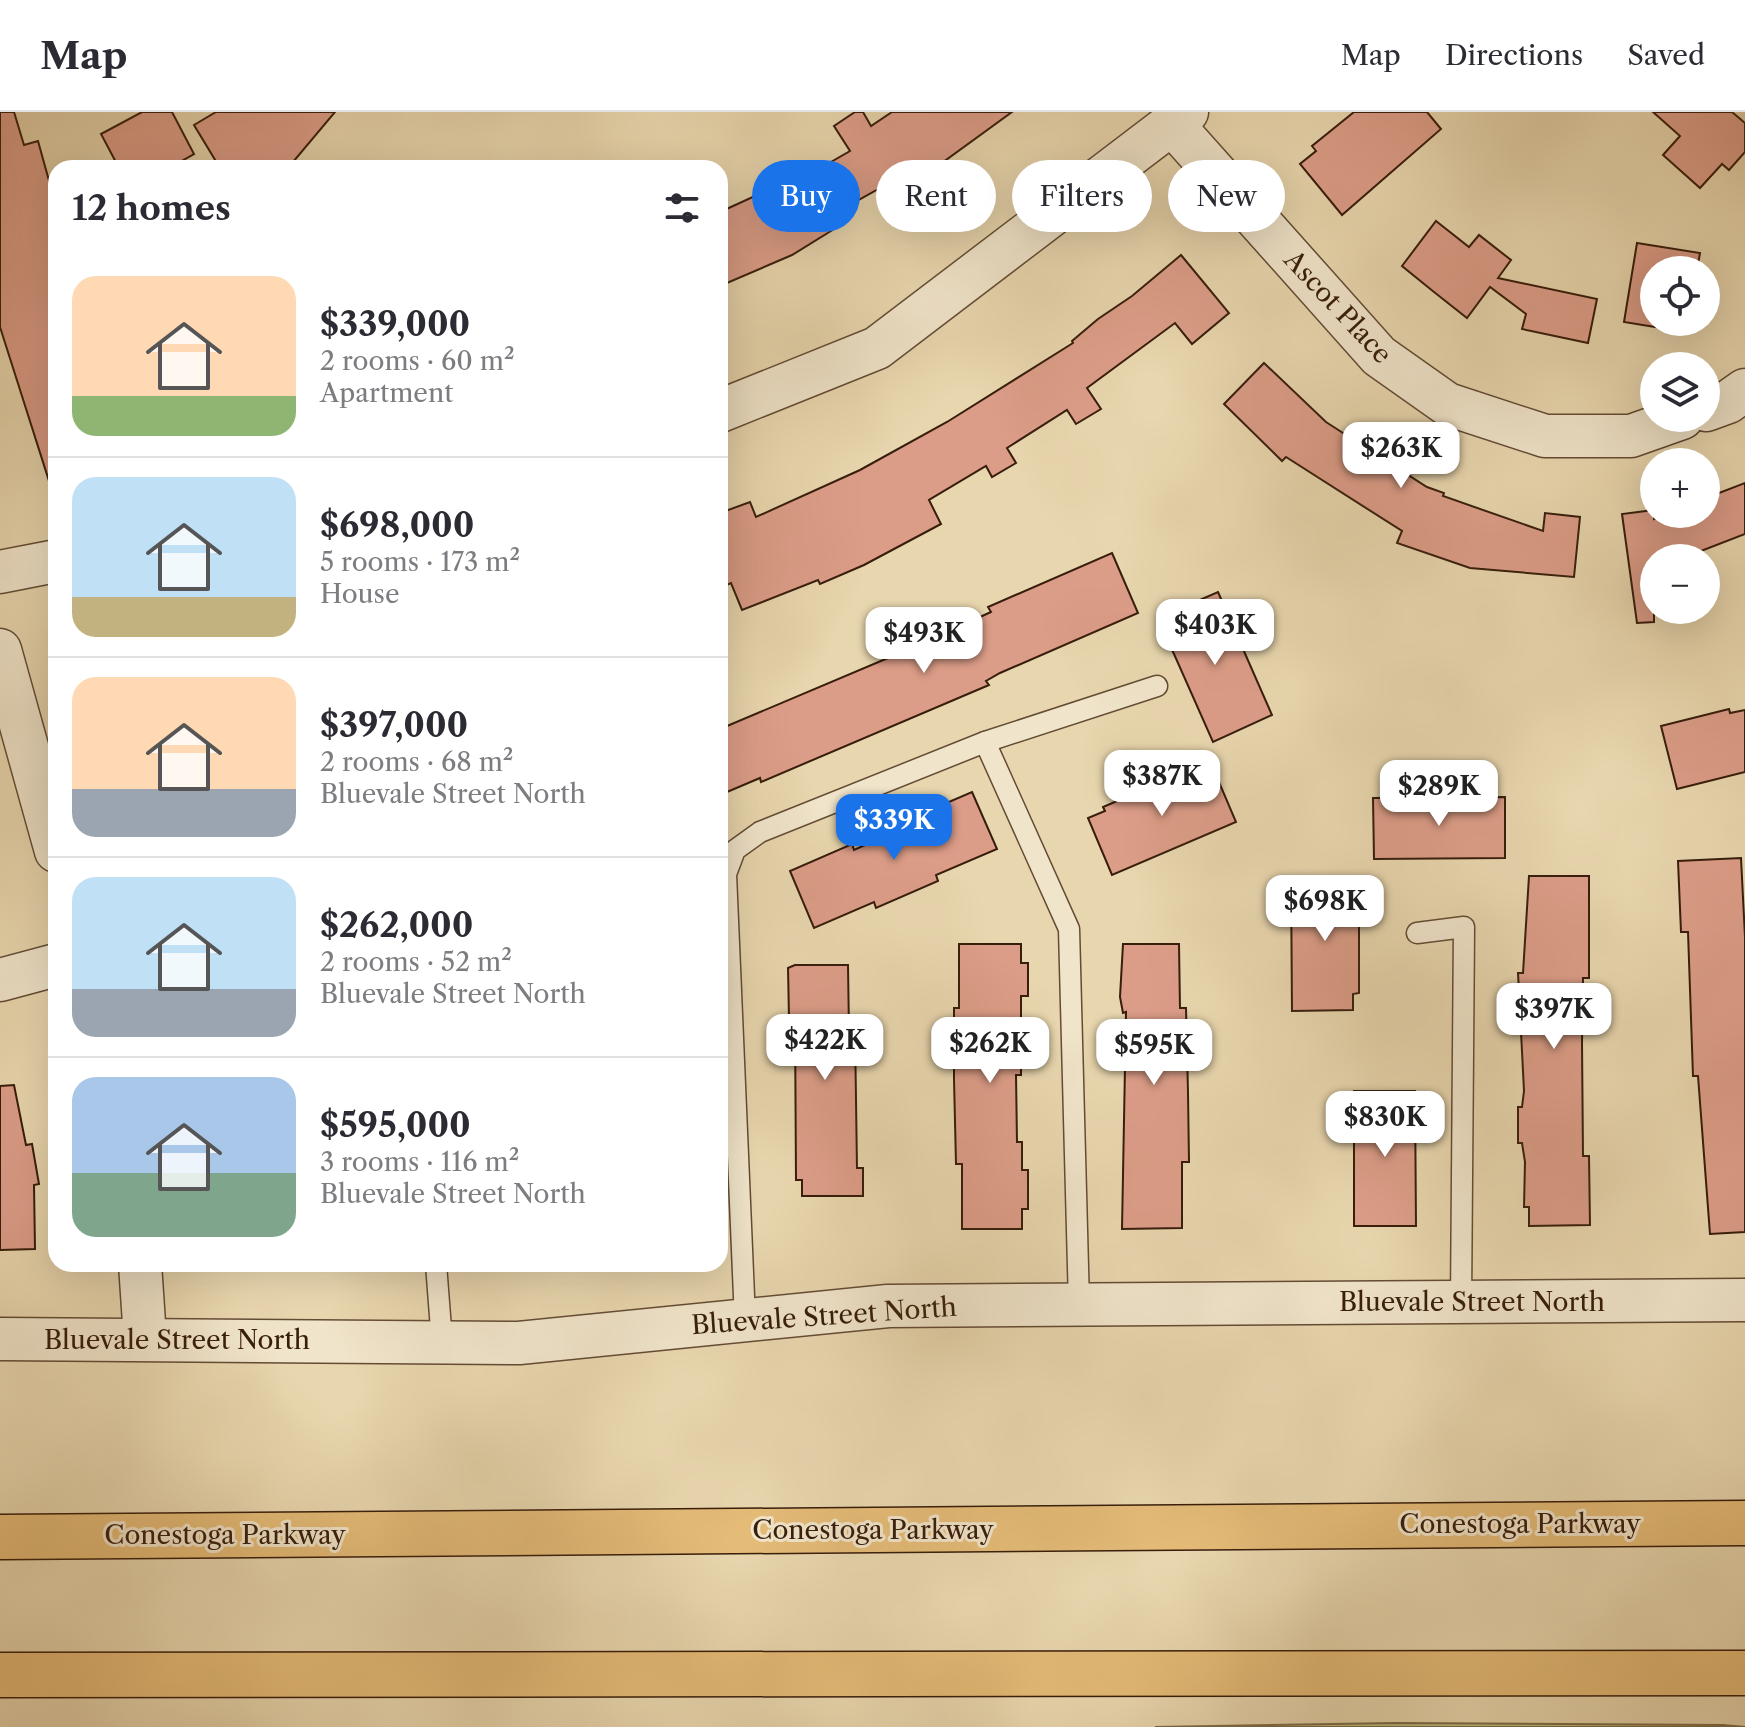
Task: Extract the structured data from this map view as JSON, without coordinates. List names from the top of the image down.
{
  "streets": {
    "highway": ["Conestoga Parkway"],
    "street": ["Ascot Place", "Bluevale Street North"]
  },
  "page": {
    "header": "Map",
    "nav": ["Map", "Directions", "Saved"],
    "chip": [
      "Buy",
      "Rent",
      "Filters",
      "New"
    ],
    "heading": "12 homes",
    "map_buttons": ["+", "−"],
    "list": [
      {
        "name": "$339,000",
        "note": "2 rooms · 60 m² · Apartment"
      },
      {
        "name": "$698,000",
        "note": "5 rooms · 173 m² · House"
      },
      {
        "name": "$397,000",
        "note": "2 rooms · 68 m² · Bluevale Street North"
      },
      {
        "name": "$262,000",
        "note": "2 rooms · 52 m² · Bluevale Street North"
      },
      {
        "name": "$595,000",
        "note": "3 rooms · 116 m² · Bluevale Street North"
      }
    ],
    "price": [
      "$263K",
      "$403K",
      "$493K",
      "$387K",
      "$289K",
      "$339K",
      "$698K",
      "$397K",
      "$422K",
      "$262K",
      "$595K",
      "$830K"
    ]
  }
}
